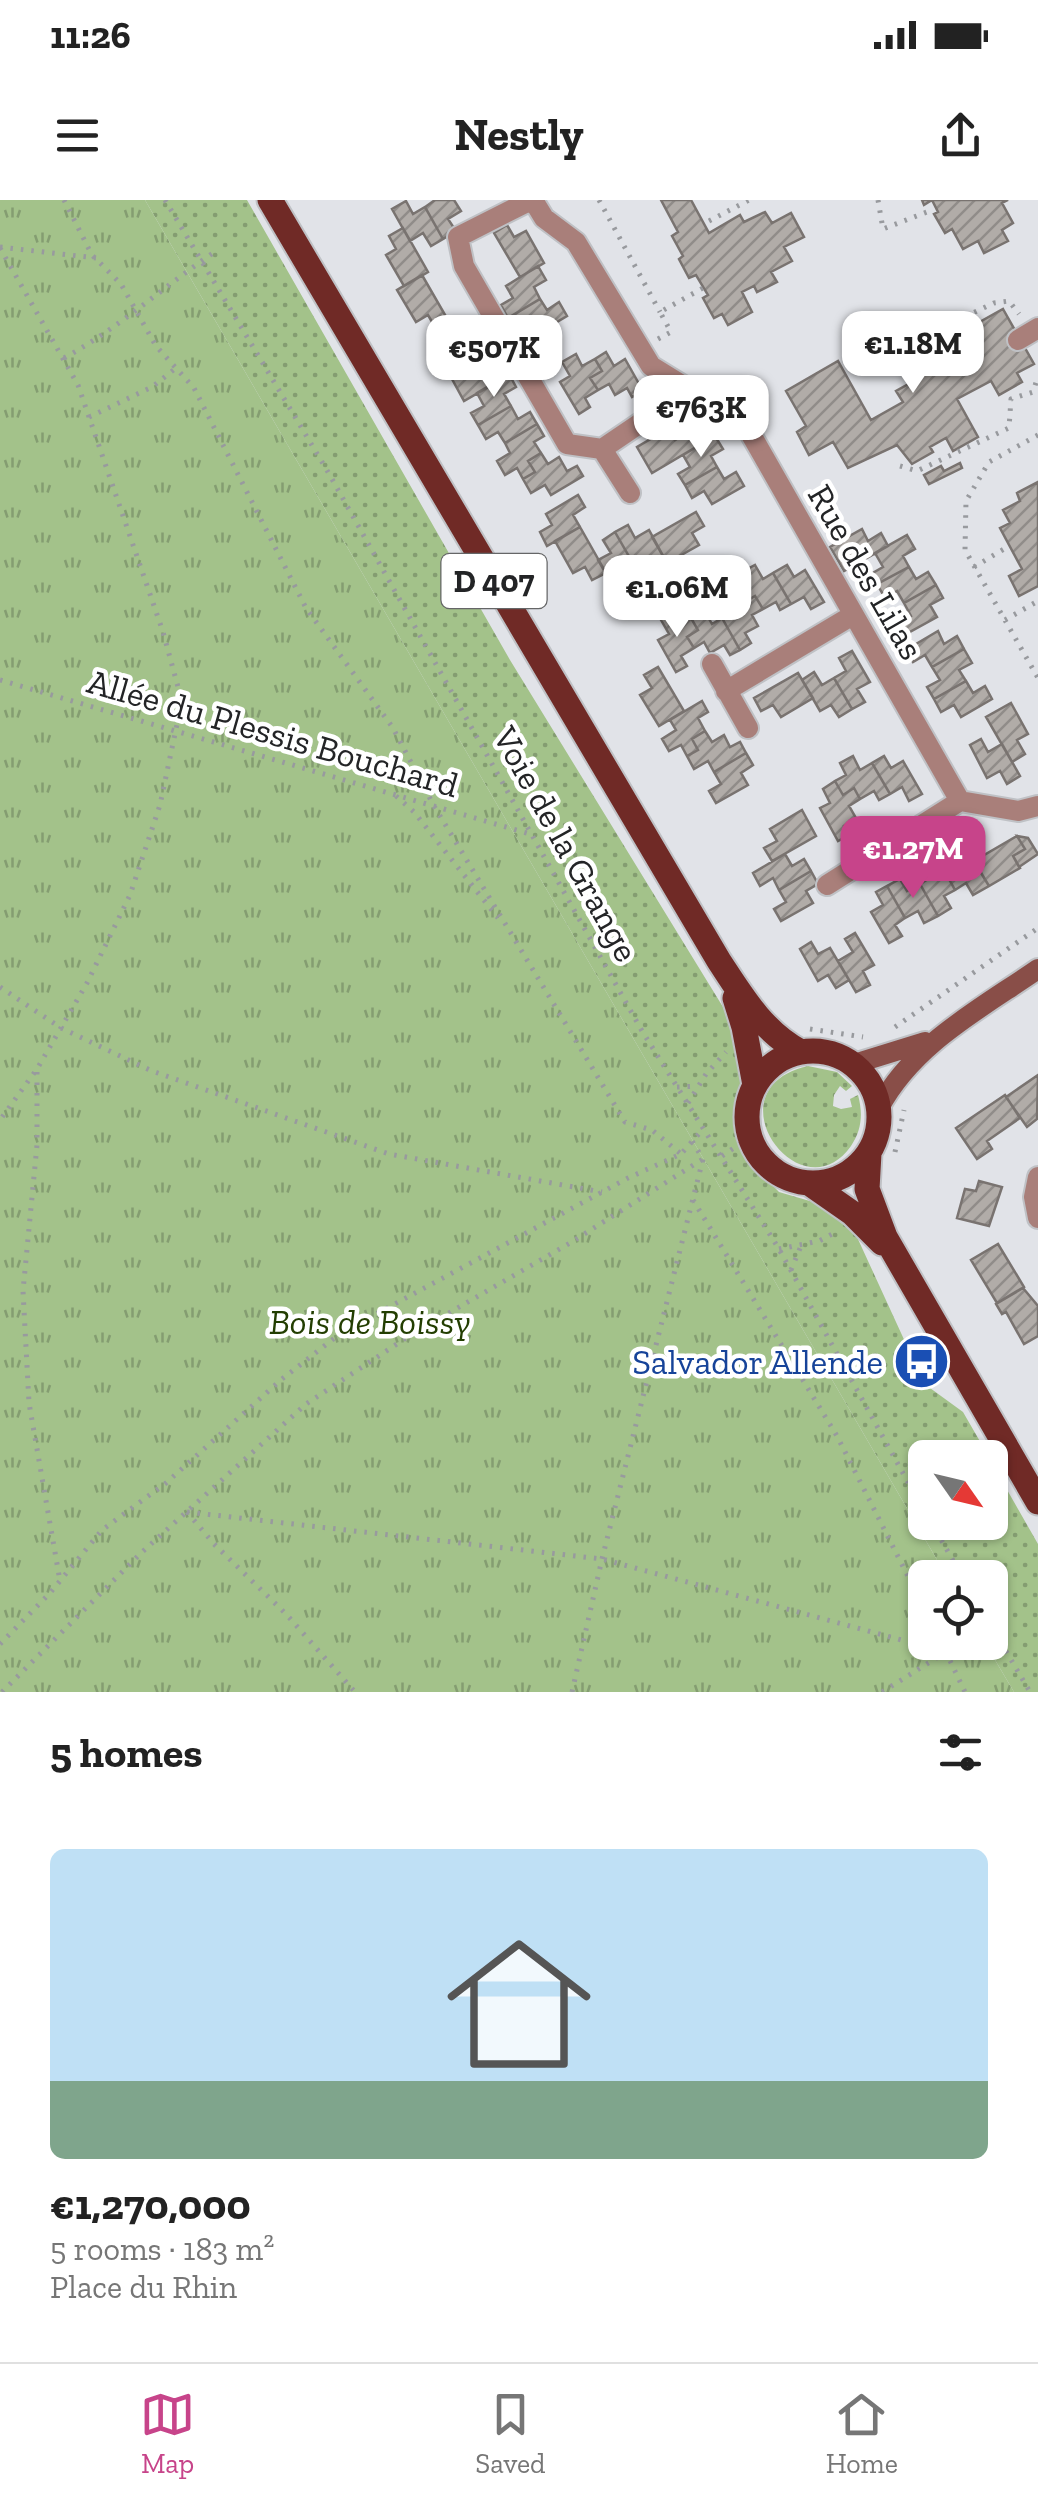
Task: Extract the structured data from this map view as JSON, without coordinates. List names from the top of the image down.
{
  "streets": {
    "main road": ["D 407"],
    "street": ["Rue des Lilas"],
    "path": ["Allée du Plessis Bouchard", "Voie de la Grange"]
  },
  "crossings": [
    ["Allée du Plessis Bouchard", "Voie de la Grange"]
  ],
  "parks": ["Bois de Boissy"],
  "places": {
    "bus stop": ["Salvador Allende"]
  },
  "north": "bottom right",
  "page": {
    "status": "11:26",
    "header": "Nestly",
    "price": [
      "€1.18M",
      "€507K",
      "€763K",
      "€1.06M",
      "€1.27M"
    ],
    "heading": "5 homes",
    "list": [
      {
        "name": "€1,270,000",
        "note": "5 rooms · 183 m² · Place du Rhin"
      }
    ],
    "tabs": ["Map", "Saved", "Home"]
  }
}
